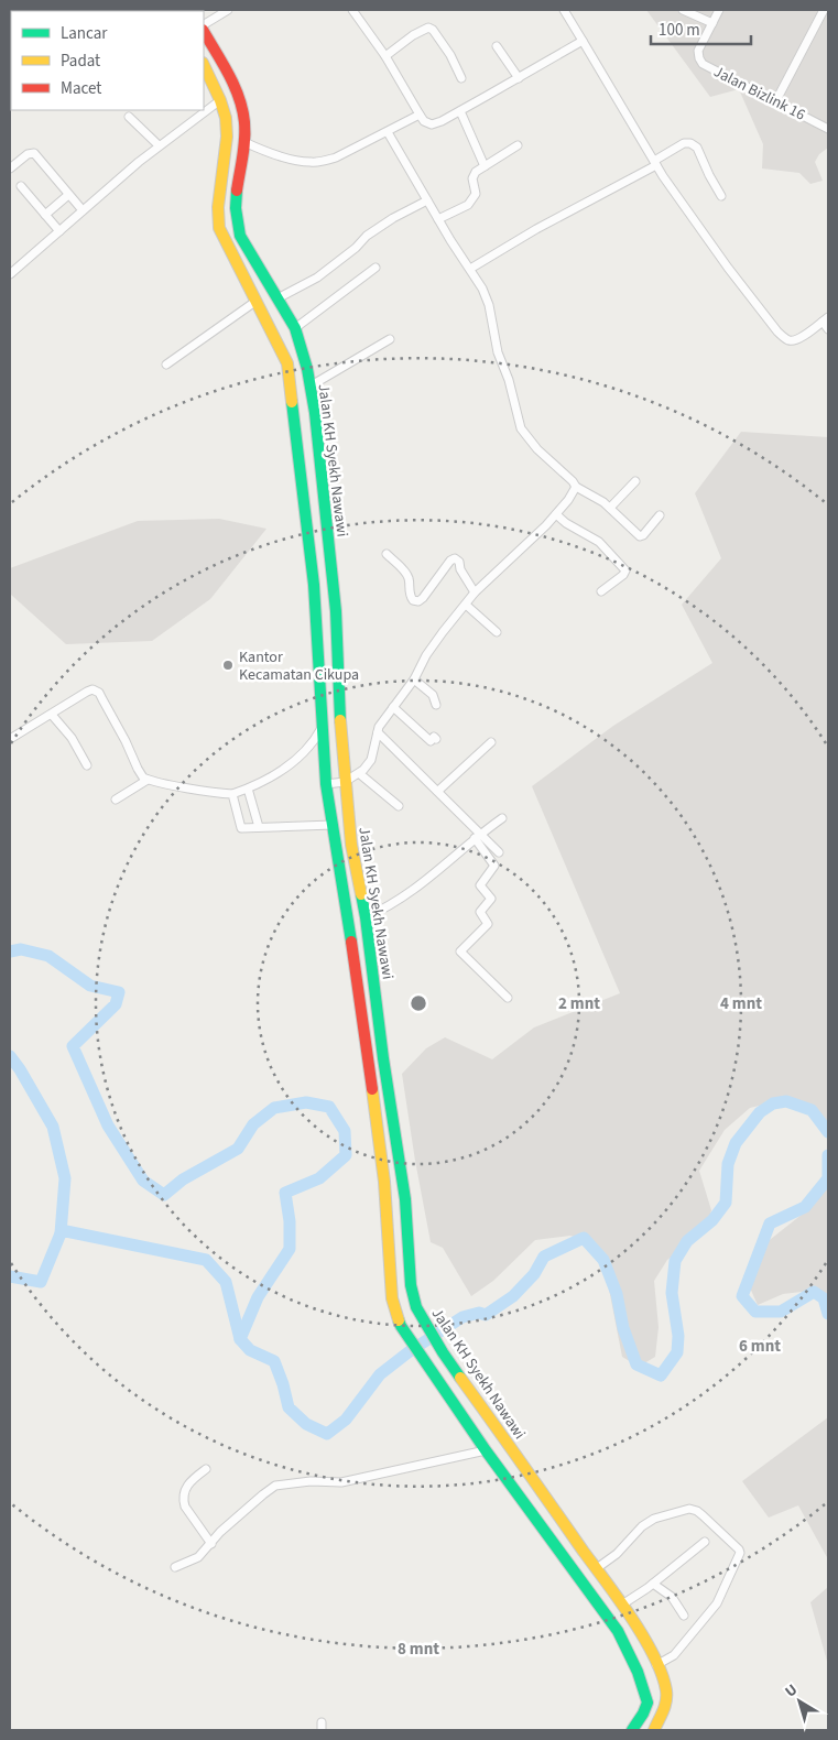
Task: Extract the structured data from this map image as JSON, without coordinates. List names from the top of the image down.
{
  "streets": {
    "main road": ["Jalan KH Syekh Nawawi"],
    "street": ["Jalan Bizlink 16"]
  },
  "places": ["Kantor Kecamatan Cikupa"],
  "legend": ["Lancar", "Padat", "Macet"],
  "scale_bar": "100 m",
  "north": "top left",
  "rings": [
    "2 mnt",
    "4 mnt",
    "6 mnt",
    "8 mnt"
  ]
}
